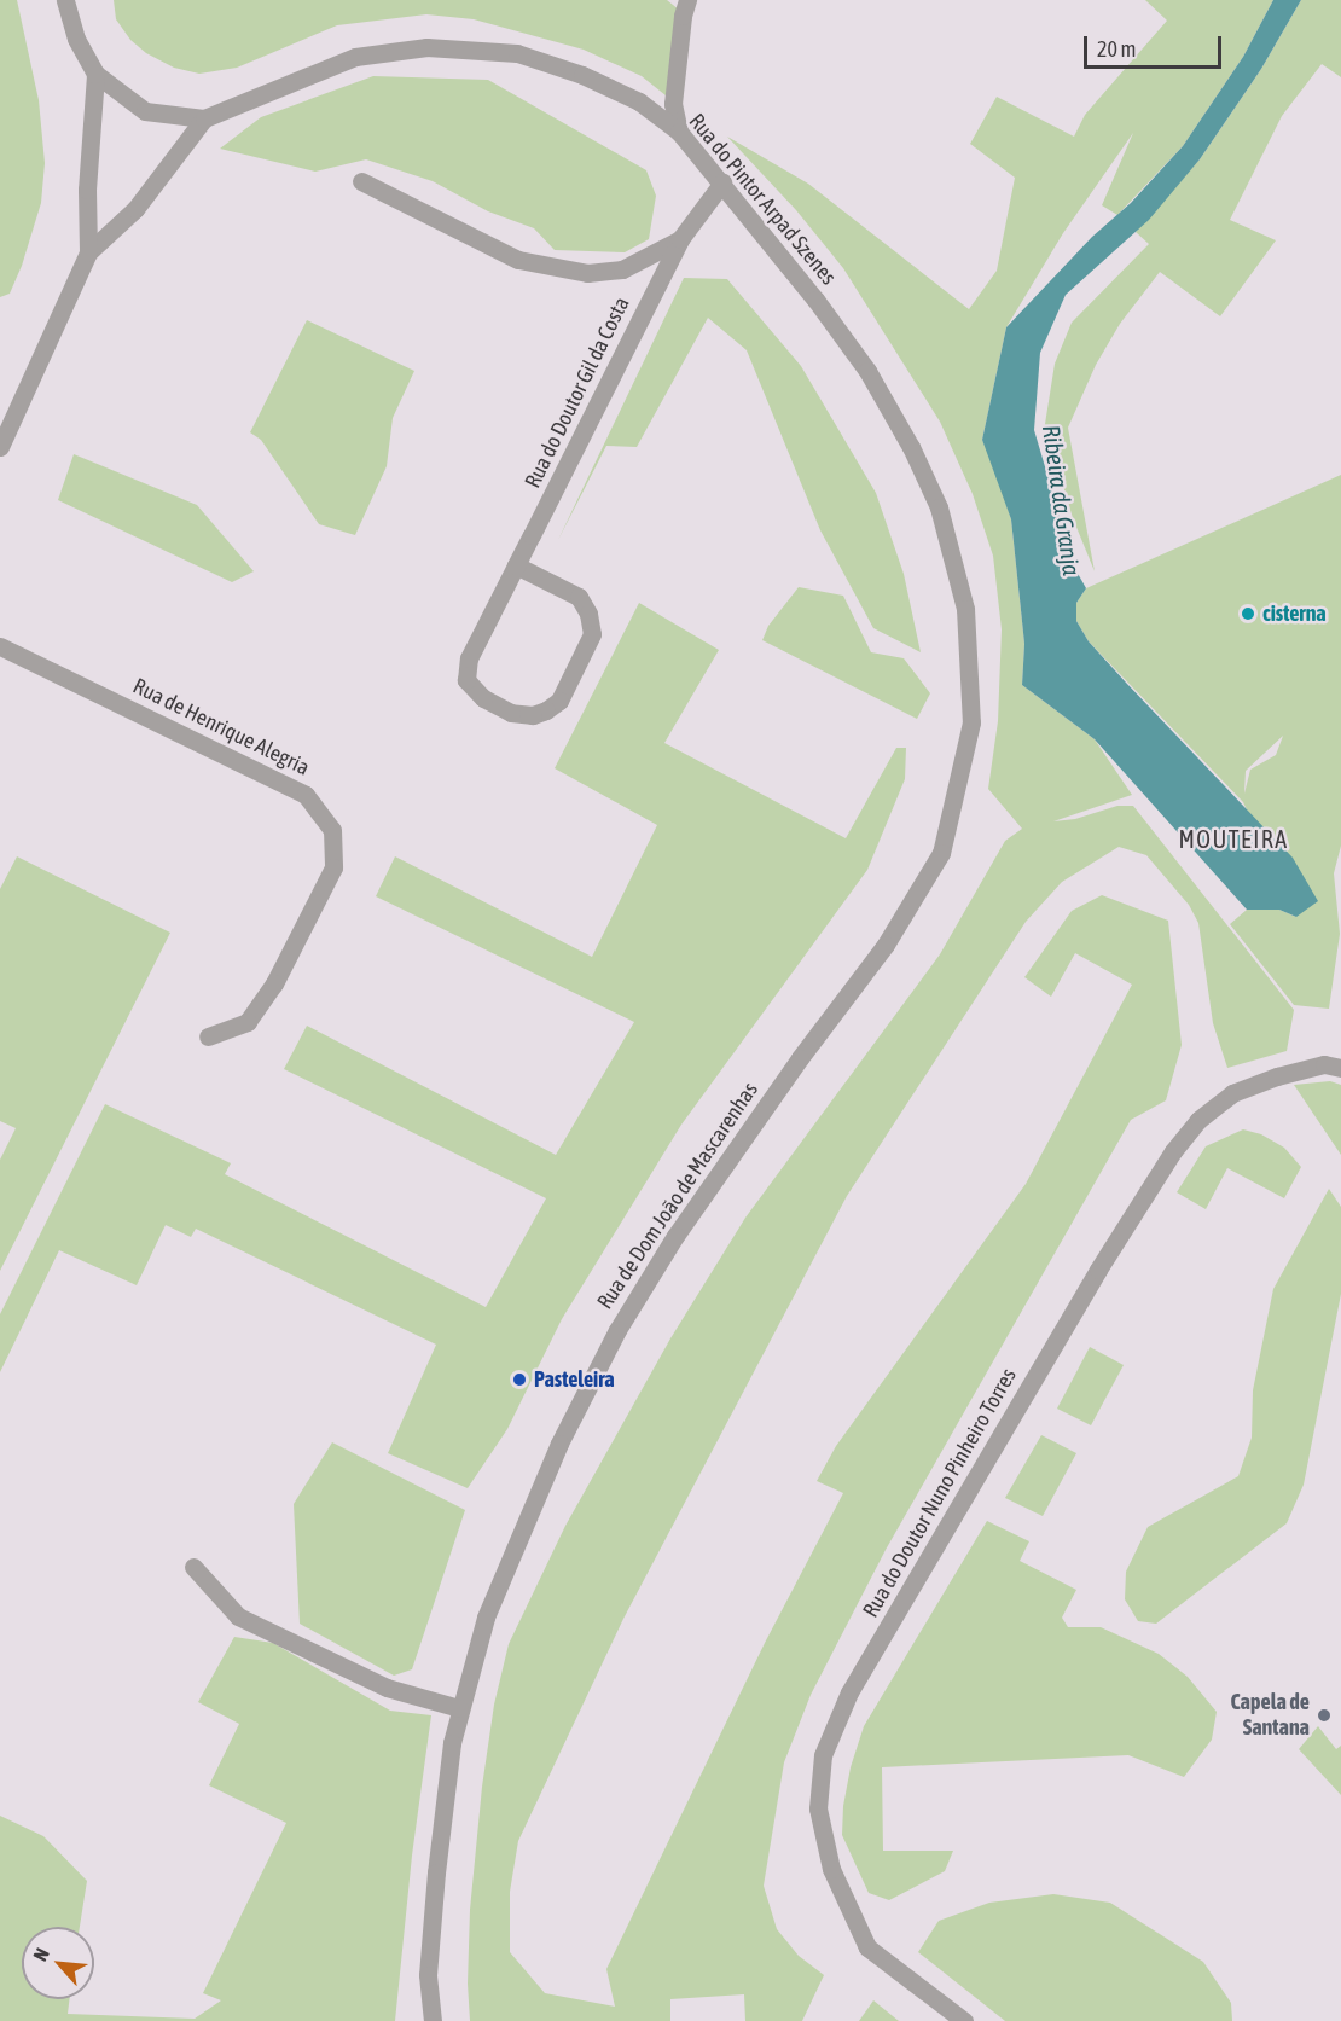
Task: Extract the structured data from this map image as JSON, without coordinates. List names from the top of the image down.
{
  "streets": {
    "street": [
      "Rua do Pintor Arpad Szenes",
      "Rua do Doutor Gil da Costa",
      "Rua de Henrique Alegria",
      "Rua de Dom João de Mascarenhas",
      "Rua do Doutor Nuno Pinheiro Torres"
    ]
  },
  "crossings": [
    ["Rua do Pintor Arpad Szenes", "Rua de Dom João de Mascarenhas"]
  ],
  "districts": ["MOUTEIRA"],
  "water": ["Ribeira da Granja"],
  "places": ["cisterna", "Pasteleira", "Capela de Santana"],
  "scale_bar": "20 m",
  "north": "top left"
}
